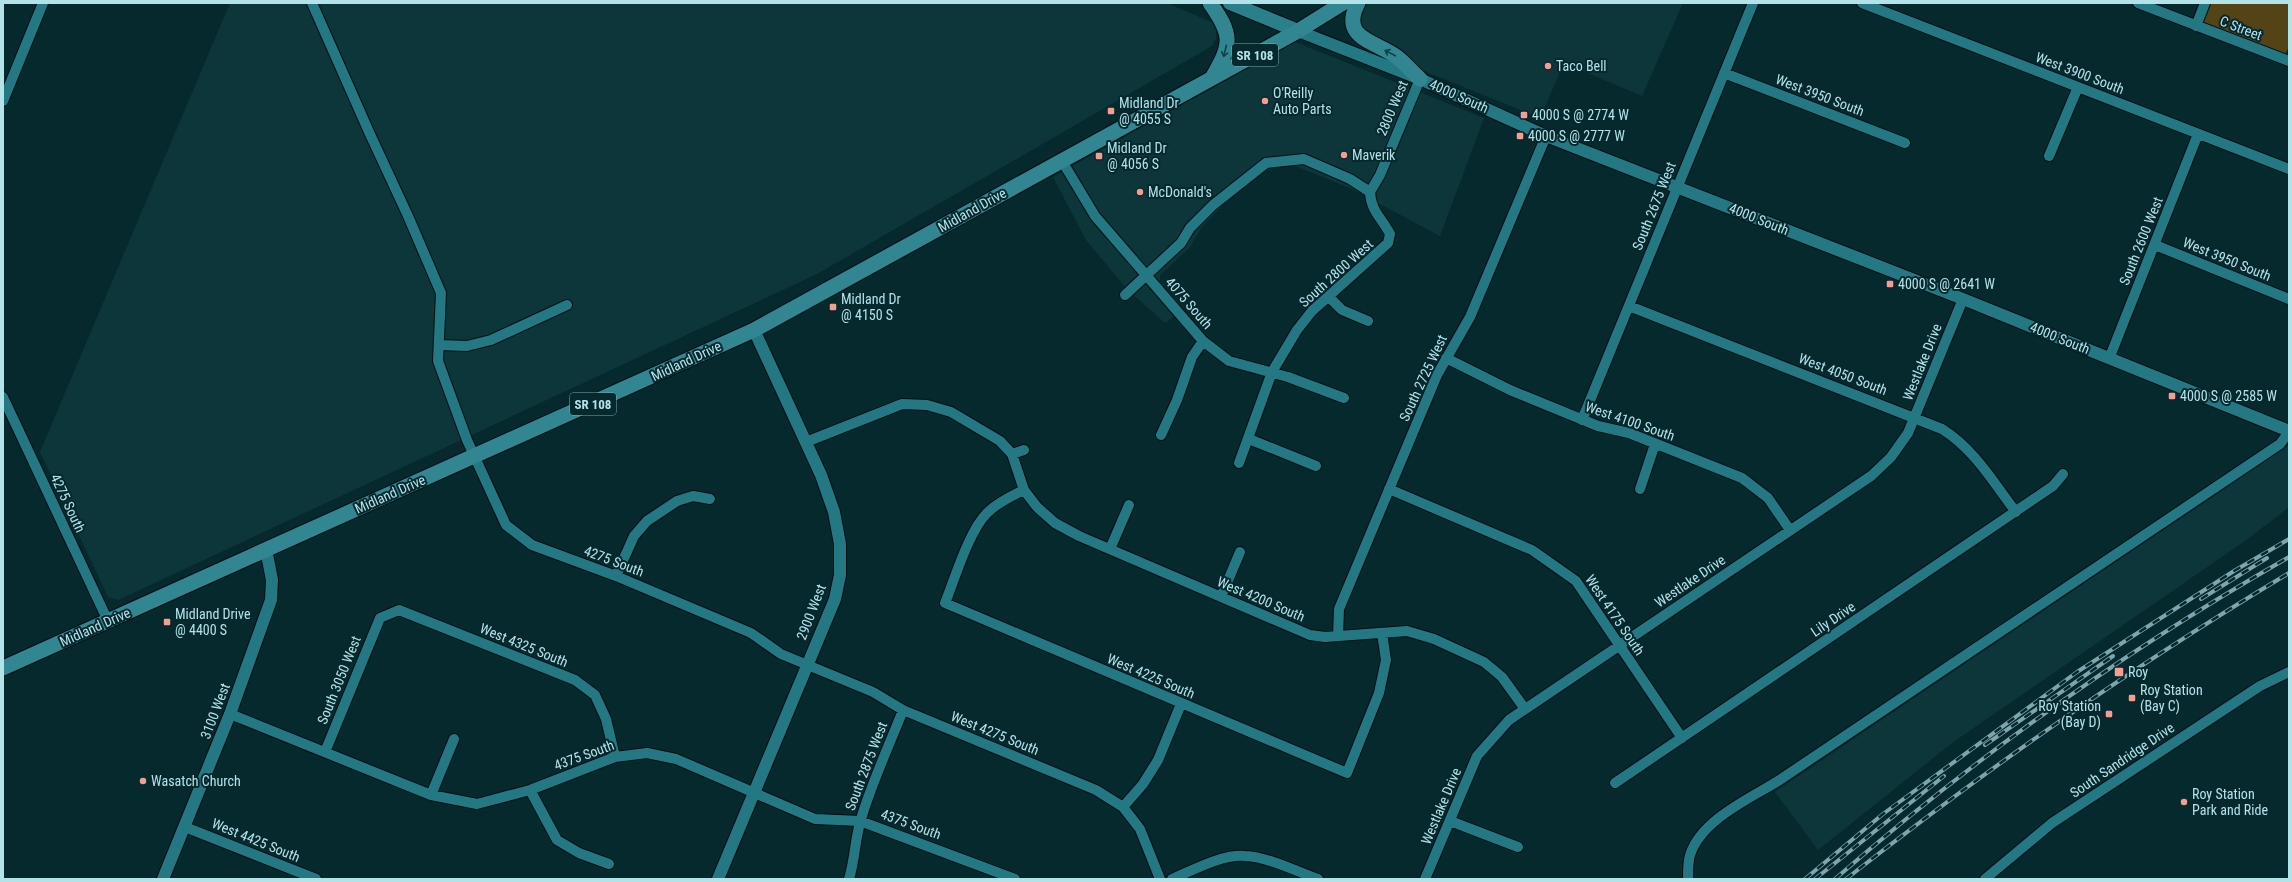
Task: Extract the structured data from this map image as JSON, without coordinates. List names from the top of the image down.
{
  "streets": {
    "main road": ["SR 108", "4000 South", "Midland Drive"],
    "street": [
      "C Street",
      "West 3900 South",
      "West 3950 South",
      "2800 West",
      "South 2675 West",
      "South 2600 West",
      "South 2800 West",
      "4075 South",
      "Westlake Drive",
      "West 4050 South",
      "South 2725 West",
      "West 4100 South",
      "4275 South",
      "West 4200 South",
      "2900 West",
      "West 4175 South",
      "Lily Drive",
      "West 4325 South",
      "West 4225 South",
      "South 3050 West",
      "3100 West",
      "West 4275 South",
      "4375 South",
      "South Sandridge Drive",
      "South 2875 West",
      "West 4425 South"
    ]
  },
  "crossings": [
    ["West 3900 South", "South 2600 West"],
    ["West 3950 South", "South 2675 West"],
    ["West 3950 South", "South 2600 West"],
    ["4000 South", "2800 West"],
    ["4000 South", "South 2675 West"],
    ["4000 South", "Midland Drive"],
    ["4000 South", "South 2600 West"],
    ["4000 South", "Westlake Drive"],
    ["4000 South", "South 2725 West"],
    ["2800 West", "South 2800 West"],
    ["South 2675 West", "West 4050 South"],
    ["South 2675 West", "West 4100 South"],
    ["Midland Drive", "4075 South"],
    ["Midland Drive", "4275 South"],
    ["Midland Drive", "2900 West"],
    ["Midland Drive", "3100 West"],
    ["South 2800 West", "4075 South"],
    ["Westlake Drive", "West 4050 South"],
    ["Westlake Drive", "West 4100 South"],
    ["Westlake Drive", "West 4200 South"],
    ["Westlake Drive", "West 4175 South"],
    ["West 4050 South", "Lily Drive"],
    ["South 2725 West", "West 4100 South"],
    ["South 2725 West", "West 4200 South"],
    ["South 2725 West", "West 4175 South"],
    ["4275 South", "West 4275 South"],
    ["West 4200 South", "West 4225 South"],
    ["2900 West", "West 4275 South"],
    ["2900 West", "4375 South"],
    ["West 4175 South", "Lily Drive"],
    ["West 4325 South", "South 3050 West"],
    ["West 4325 South", "4375 South"],
    ["South 3050 West", "4375 South"],
    ["3100 West", "4375 South"],
    ["3100 West", "West 4425 South"],
    ["West 4275 South", "South 2875 West"],
    ["4375 South", "South 2875 West"]
  ],
  "places": {
    "other": [
      "Taco Bell",
      "O'Reilly Auto Parts",
      "Maverik",
      "McDonald's",
      "Wasatch Church",
      "Roy Station Park and Ride"
    ],
    "transit": [
      "Midland Dr @ 4055 S",
      "4000 S @ 2774 W",
      "4000 S @ 2777 W",
      "Midland Dr @ 4056 S",
      "4000 S @ 2641 W",
      "Midland Dr @ 4150 S",
      "4000 S @ 2585 W",
      "Midland Drive @ 4400 S",
      "Roy",
      "Roy Station (Bay C)",
      "Roy Station (Bay D)"
    ]
  }
}
